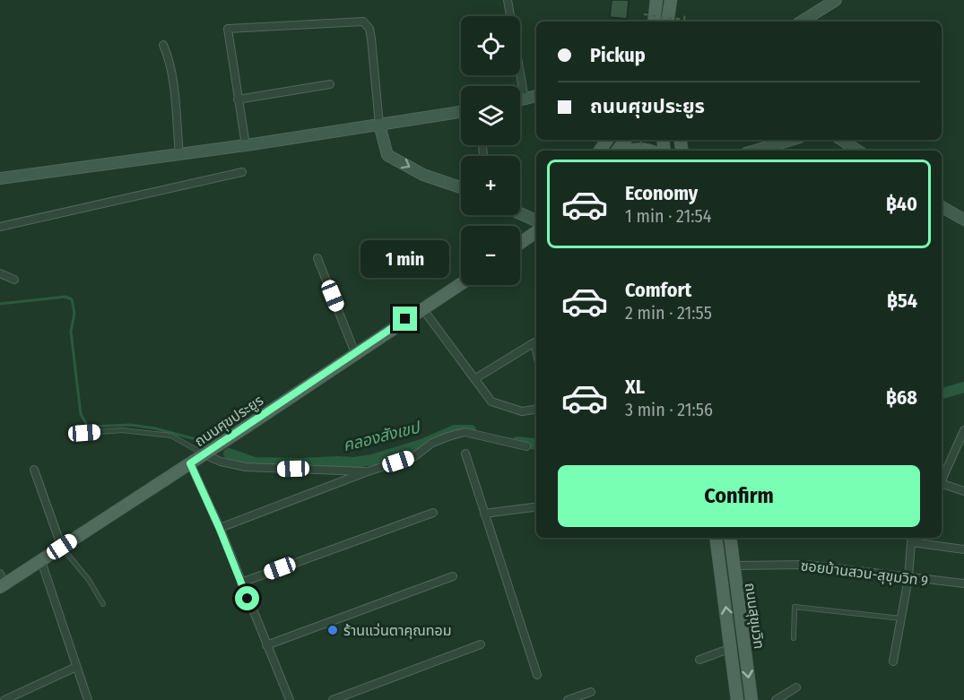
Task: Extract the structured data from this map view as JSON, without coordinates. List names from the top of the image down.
{
  "streets": {
    "main road": ["ถนนศุขประยูร", "ถนนสุขุมวิท"],
    "street": ["ซอยบ้านสวน-สุขุมวิท 9"]
  },
  "crossings": [
    ["ซอยบ้านสวน-สุขุมวิท 9", "ถนนสุขุมวิท"]
  ],
  "water": ["คลองสังเขป"],
  "places": ["ร้านแว่นตาคุณทอม"],
  "page": {
    "map_buttons": ["+", "−"],
    "banner": ["Pickup", "ถนนศุขประยูร"],
    "list": [
      {
        "name": "Economy",
        "note": "1 min · 21:54",
        "value": "฿40"
      },
      {
        "name": "Comfort",
        "note": "2 min · 21:55",
        "value": "฿54"
      },
      {
        "name": "XL",
        "note": "3 min · 21:56",
        "value": "฿68"
      }
    ],
    "bubble": "1 min",
    "buttons": "Confirm"
  }
}
